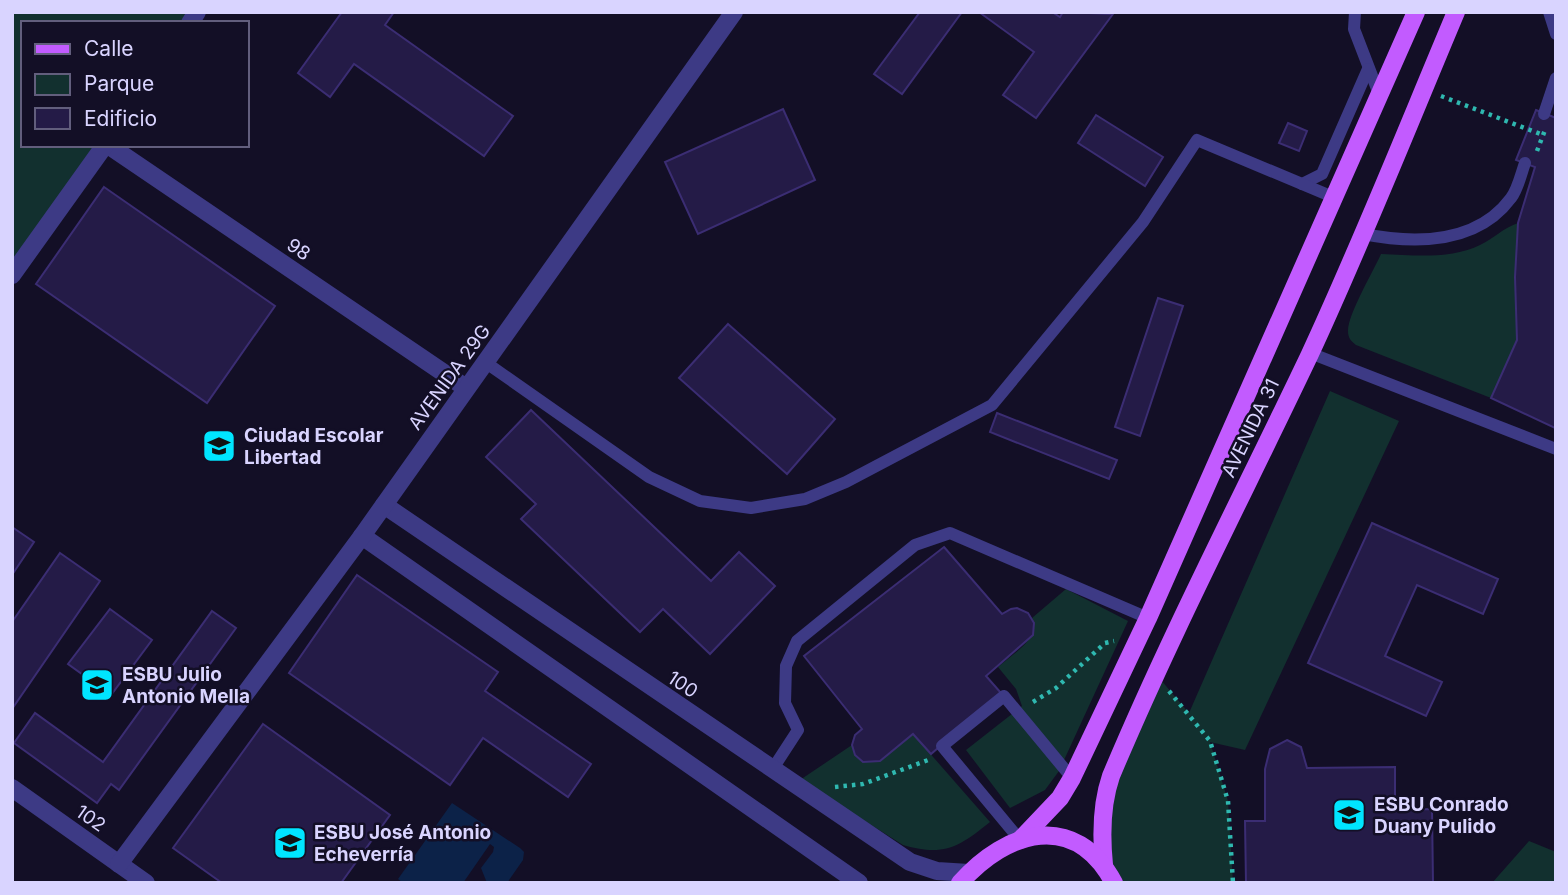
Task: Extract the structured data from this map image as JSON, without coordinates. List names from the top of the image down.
{
  "streets": {
    "main road": ["AVENIDA 31"],
    "street": [
      "98",
      "AVENIDA 29G",
      "100",
      "102"
    ]
  },
  "crossings": [
    ["98", "AVENIDA 29G"],
    ["AVENIDA 29G", "100"],
    ["AVENIDA 29G", "102"]
  ],
  "places": {
    "school or university": [
      "Ciudad Escolar Libertad",
      "ESBU Julio Antonio Mella",
      "ESBU Conrado Duany Pulido",
      "ESBU José Antonio Echeverría"
    ]
  },
  "legend": ["Calle", "Parque", "Edificio"]
}
